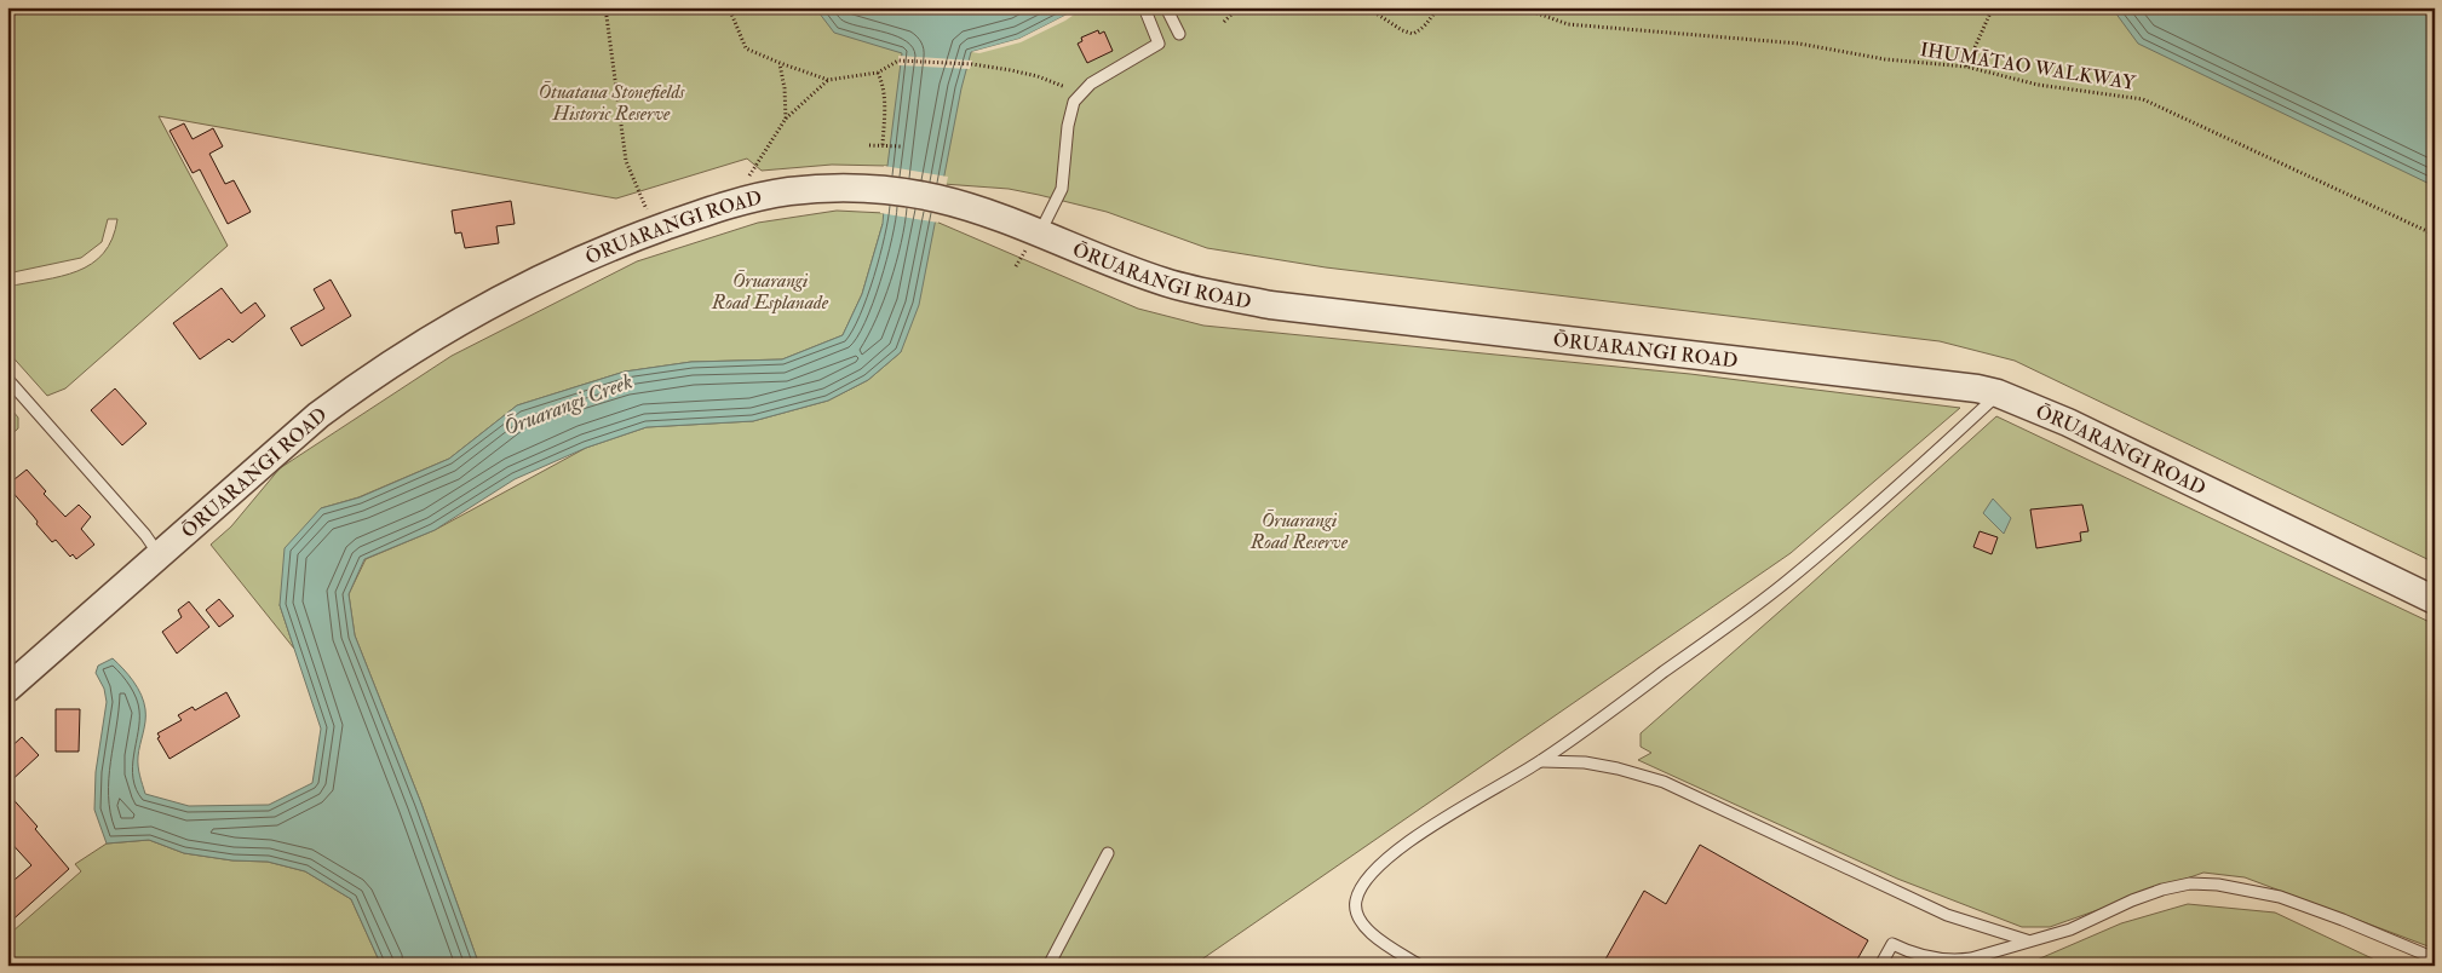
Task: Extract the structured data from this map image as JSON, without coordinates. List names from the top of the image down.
{
  "streets": {
    "street": ["ŌRUARANGI ROAD"],
    "path": ["IHUMĀTAO WALKWAY"]
  },
  "water": ["Ōruarangi Creek"],
  "parks": ["Ōtuataua Stonefields Historic Reserve", "Ōruarangi Road Esplanade", "Ōruarangi Road Reserve"]
}
